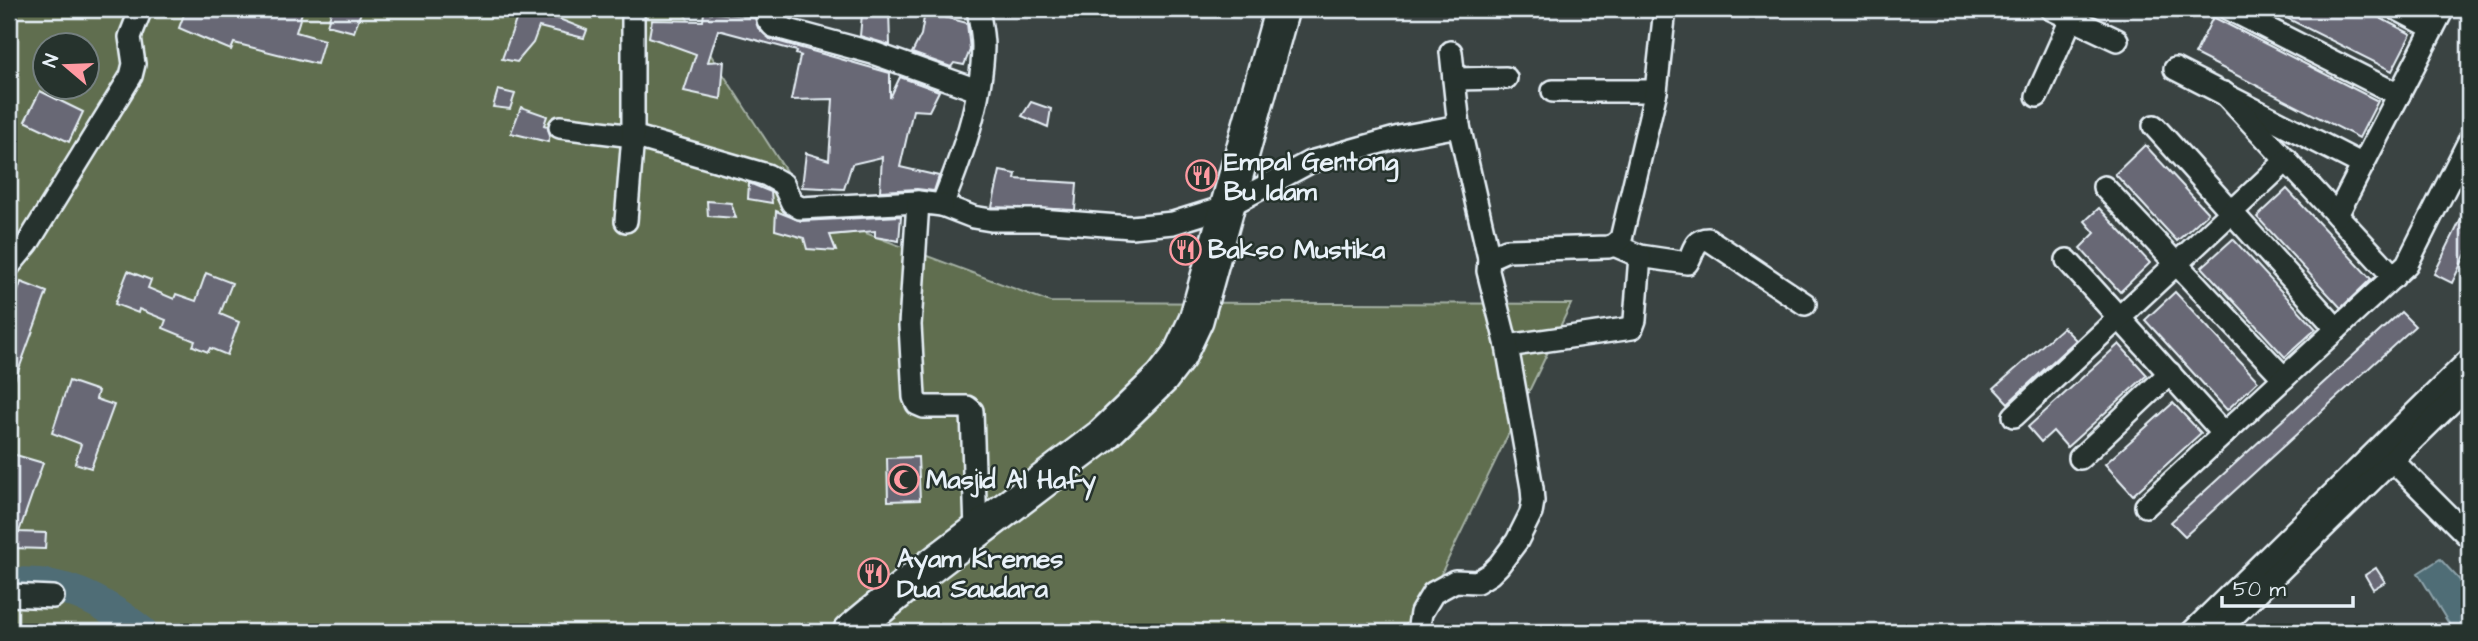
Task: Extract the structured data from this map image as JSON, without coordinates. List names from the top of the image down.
{
  "places": {
    "restaurant": ["Empal Gentong Bu Idam", "Bakso Mustika", "Ayam Kremes Dua Saudara"],
    "mosque": ["Masjid Al Hafy"]
  },
  "scale_bar": "50 m",
  "north": "left"
}
